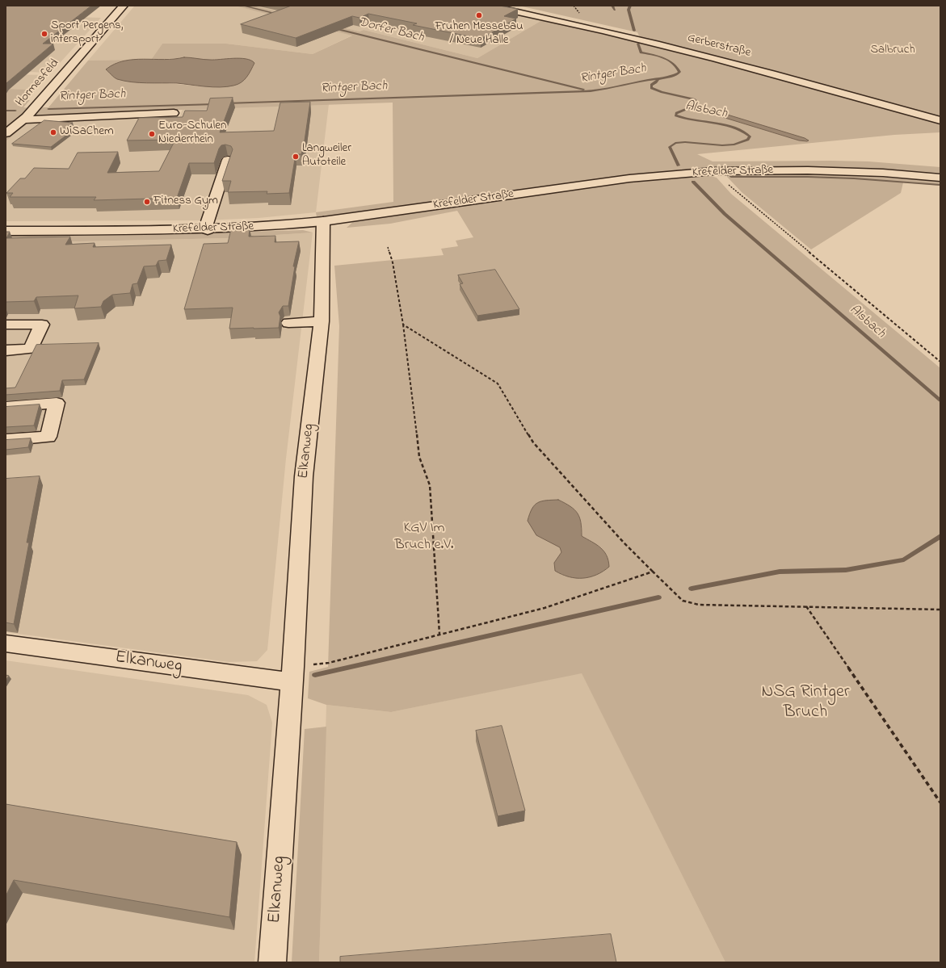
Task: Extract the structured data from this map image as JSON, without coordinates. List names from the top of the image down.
{
  "streets": {
    "street": [
      "Gerberstraße",
      "Hormesfeld",
      "Krefelder Straße",
      "Elkanweg"
    ]
  },
  "crossings": [
    ["Krefelder Straße", "Elkanweg"]
  ],
  "water": ["Dorfer Bach", "Rintger Bach", "Alsbach"],
  "parks": ["Salbruch", "KGV Im Bruch e.V.", "NSG Rintger Bruch"],
  "places": [
    "Fruhen Messebau / Neue Halle",
    "Sport Pergens, intersport",
    "WiSaChem",
    "Euro-Schulen Niederrhein",
    "Langweiler Autoteile",
    "Fitness Gym"
  ]
}
